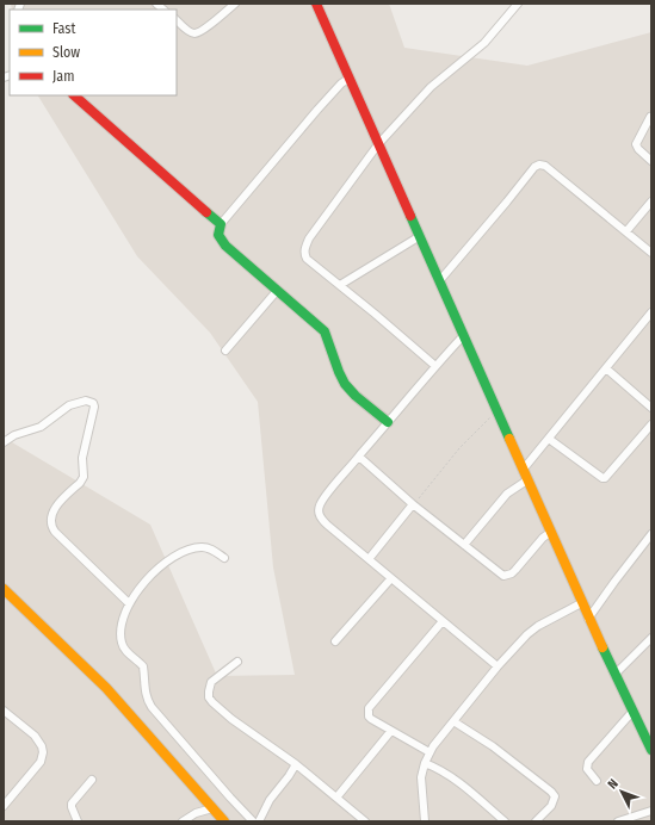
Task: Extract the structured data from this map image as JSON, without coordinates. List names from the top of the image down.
{
  "legend": ["Fast", "Slow", "Jam"],
  "north": "top left"
}
